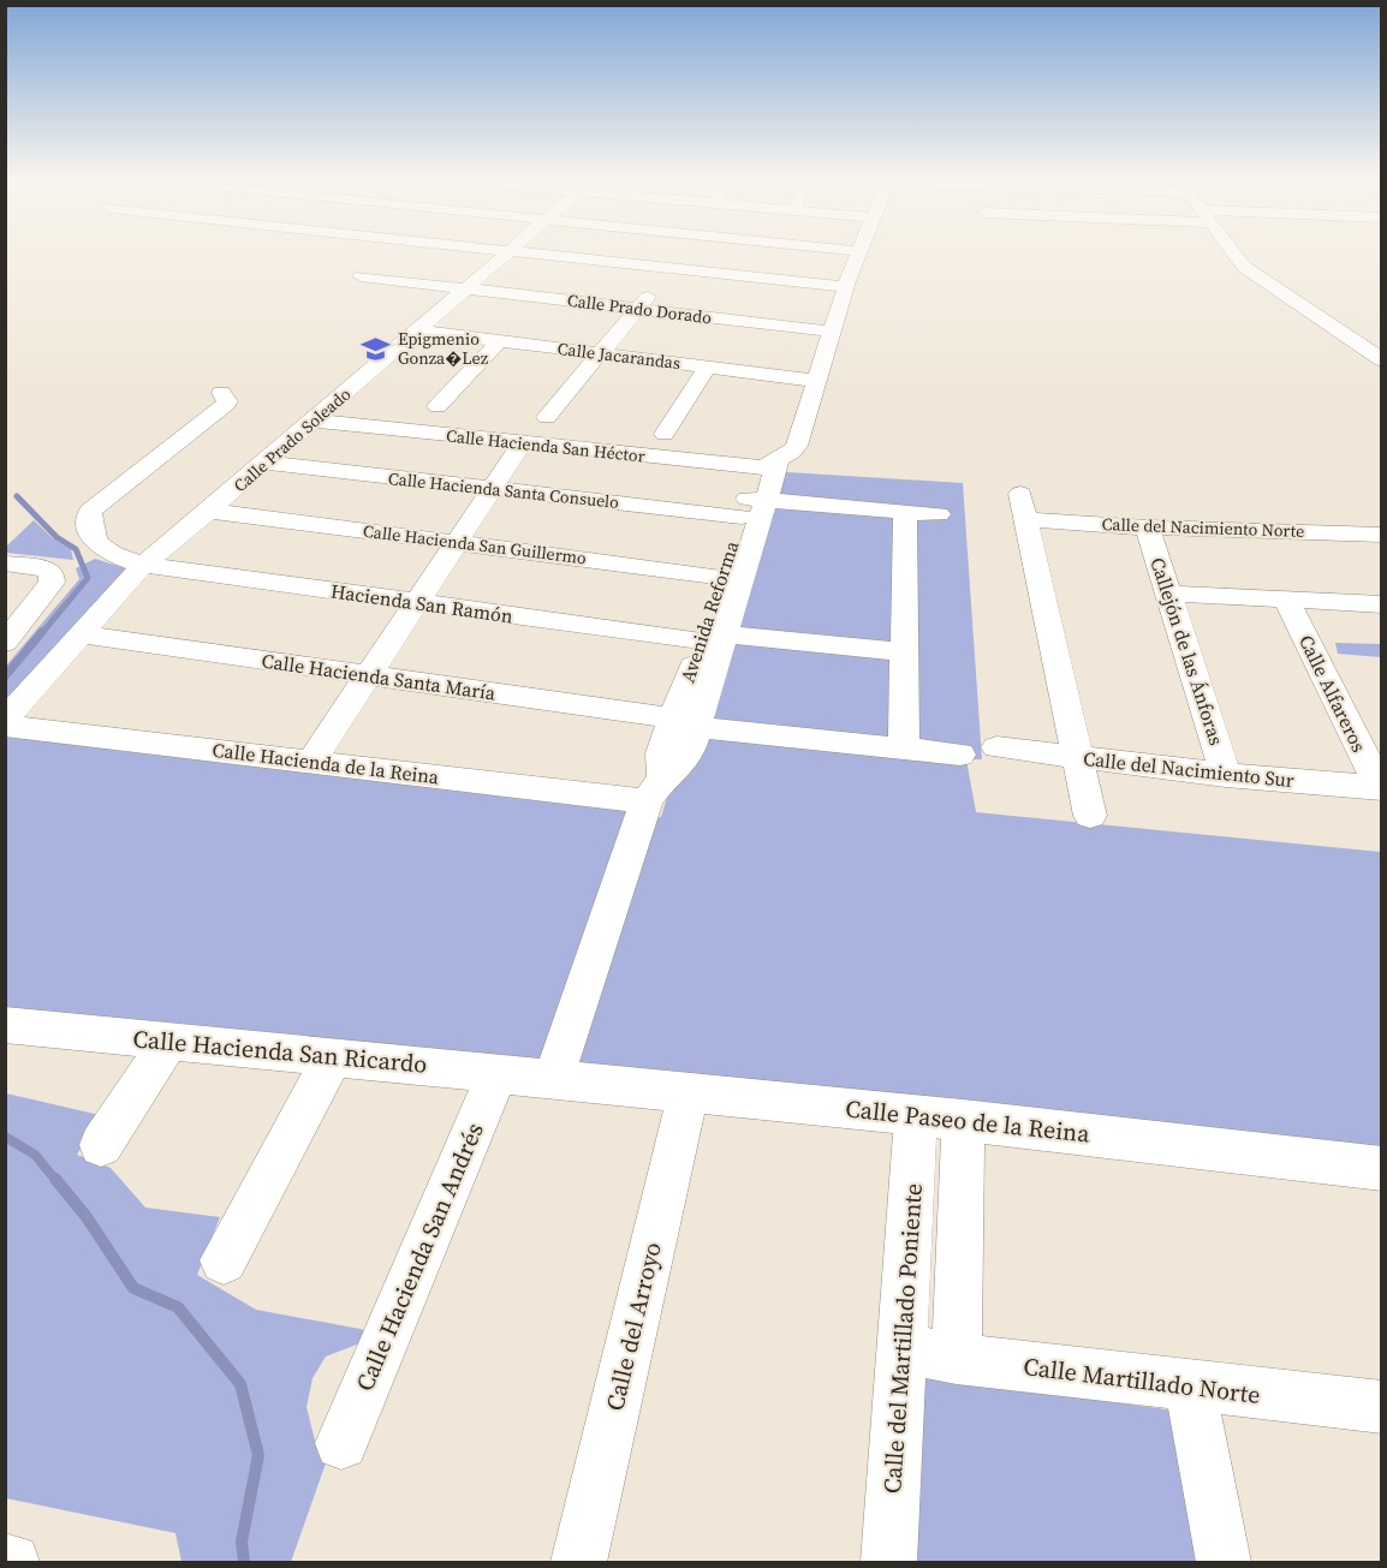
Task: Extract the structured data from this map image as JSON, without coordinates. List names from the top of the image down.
{
  "streets": {
    "street": [
      "Calle Prado Dorado",
      "Calle Jacarandas",
      "Calle Prado Soleado",
      "Calle Hacienda San Héctor",
      "Calle Hacienda Santa Consuelo",
      "Calle del Nacimiento Norte",
      "Calle Hacienda San Guillermo",
      "Hacienda San Ramón",
      "Avenida Reforma",
      "Callejón de las Ánforas",
      "Calle Hacienda Santa María",
      "Calle Alfareros",
      "Calle Hacienda de la Reina",
      "Calle del Nacimiento Sur",
      "Calle Hacienda San Ricardo",
      "Calle Paseo de la Reina",
      "Calle Hacienda San Andrés",
      "Calle del Arroyo",
      "Calle del Martillado Poniente",
      "Calle Martillado Norte"
    ]
  },
  "crossings": [
    ["Calle Prado Dorado", "Calle Prado Soleado"],
    ["Calle Prado Dorado", "Avenida Reforma"],
    ["Calle Jacarandas", "Calle Prado Soleado"],
    ["Calle Jacarandas", "Avenida Reforma"],
    ["Calle Prado Soleado", "Calle Hacienda San Héctor"],
    ["Calle Prado Soleado", "Calle Hacienda Santa Consuelo"],
    ["Calle Prado Soleado", "Calle Hacienda San Guillermo"],
    ["Calle Prado Soleado", "Hacienda San Ramón"],
    ["Calle Prado Soleado", "Calle Hacienda Santa María"],
    ["Calle Hacienda San Héctor", "Avenida Reforma"],
    ["Calle Hacienda Santa Consuelo", "Avenida Reforma"],
    ["Calle del Nacimiento Norte", "Callejón de las Ánforas"],
    ["Calle del Nacimiento Norte", "Calle del Nacimiento Sur"],
    ["Calle Hacienda San Guillermo", "Avenida Reforma"],
    ["Hacienda San Ramón", "Avenida Reforma"],
    ["Avenida Reforma", "Calle Hacienda Santa María"],
    ["Avenida Reforma", "Calle Hacienda de la Reina"],
    ["Avenida Reforma", "Calle Hacienda San Ricardo"],
    ["Avenida Reforma", "Calle Paseo de la Reina"],
    ["Callejón de las Ánforas", "Calle del Nacimiento Sur"],
    ["Calle Alfareros", "Calle del Nacimiento Sur"],
    ["Calle Hacienda San Ricardo", "Calle Paseo de la Reina"],
    ["Calle Hacienda San Ricardo", "Calle Hacienda San Andrés"],
    ["Calle Paseo de la Reina", "Calle del Arroyo"],
    ["Calle Paseo de la Reina", "Calle del Martillado Poniente"],
    ["Calle del Martillado Poniente", "Calle Martillado Norte"]
  ],
  "places": {
    "school or university": ["Epigmenio Gonza�Lez"]
  }
}
